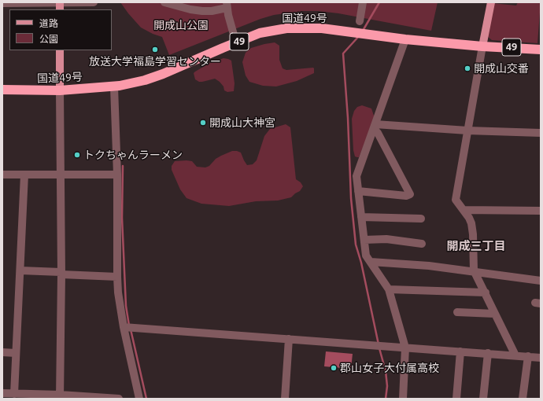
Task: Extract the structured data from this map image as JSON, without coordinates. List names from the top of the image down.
{
  "streets": {
    "highway": ["国道49号", "49"]
  },
  "districts": ["開成三丁目"],
  "parks": ["開成山公園"],
  "places": [
    "放送大学福島学習センター",
    "開成山交番",
    "開成山大神宮",
    "トクちゃんラーメン",
    "郡山女子大付属高校"
  ],
  "legend": ["道路", "公園"]
}
